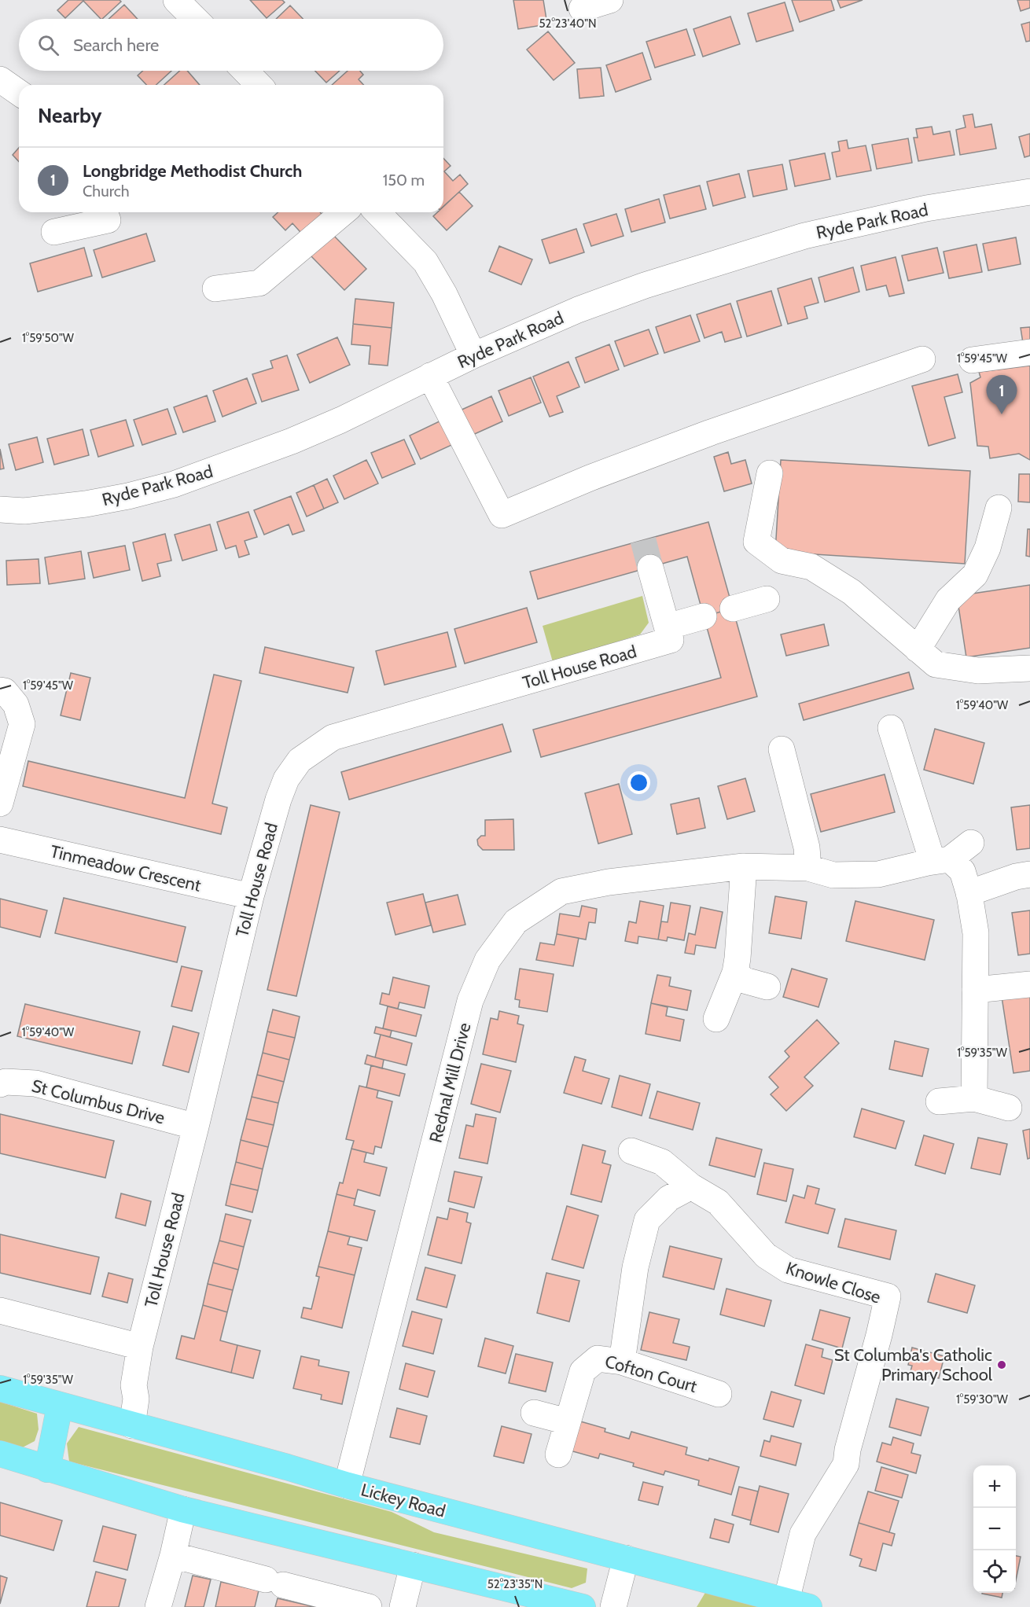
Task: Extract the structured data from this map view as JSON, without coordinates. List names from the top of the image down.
{
  "streets": {
    "main road": ["Lickey Road"],
    "street": [
      "Ryde Park Road",
      "Toll House Road",
      "Tinmeadow Crescent",
      "Rednal Mill Drive",
      "St Columbus Drive",
      "Knowle Close",
      "Cofton Court"
    ]
  },
  "crossings": [
    ["Toll House Road", "Tinmeadow Crescent"],
    ["Toll House Road", "St Columbus Drive"],
    ["Toll House Road", "Lickey Road"],
    ["Rednal Mill Drive", "Lickey Road"],
    ["Knowle Close", "Lickey Road"]
  ],
  "places": ["St Columba's Catholic Primary School"],
  "page": {
    "search": "Search here",
    "heading": "Nearby",
    "list": [
      {
        "mark": "1",
        "name": "Longbridge Methodist Church",
        "note": "Church",
        "value": "150 m"
      }
    ],
    "pins": "1",
    "map_buttons": ["+", "−"]
  },
  "coordinates": [
    "52°23'40\"N",
    "1°59'50\"W",
    "1°59'45\"W",
    "1°59'40\"W",
    "1°59'35\"W",
    "1°59'30\"W",
    "52°23'35\"N"
  ]
}
